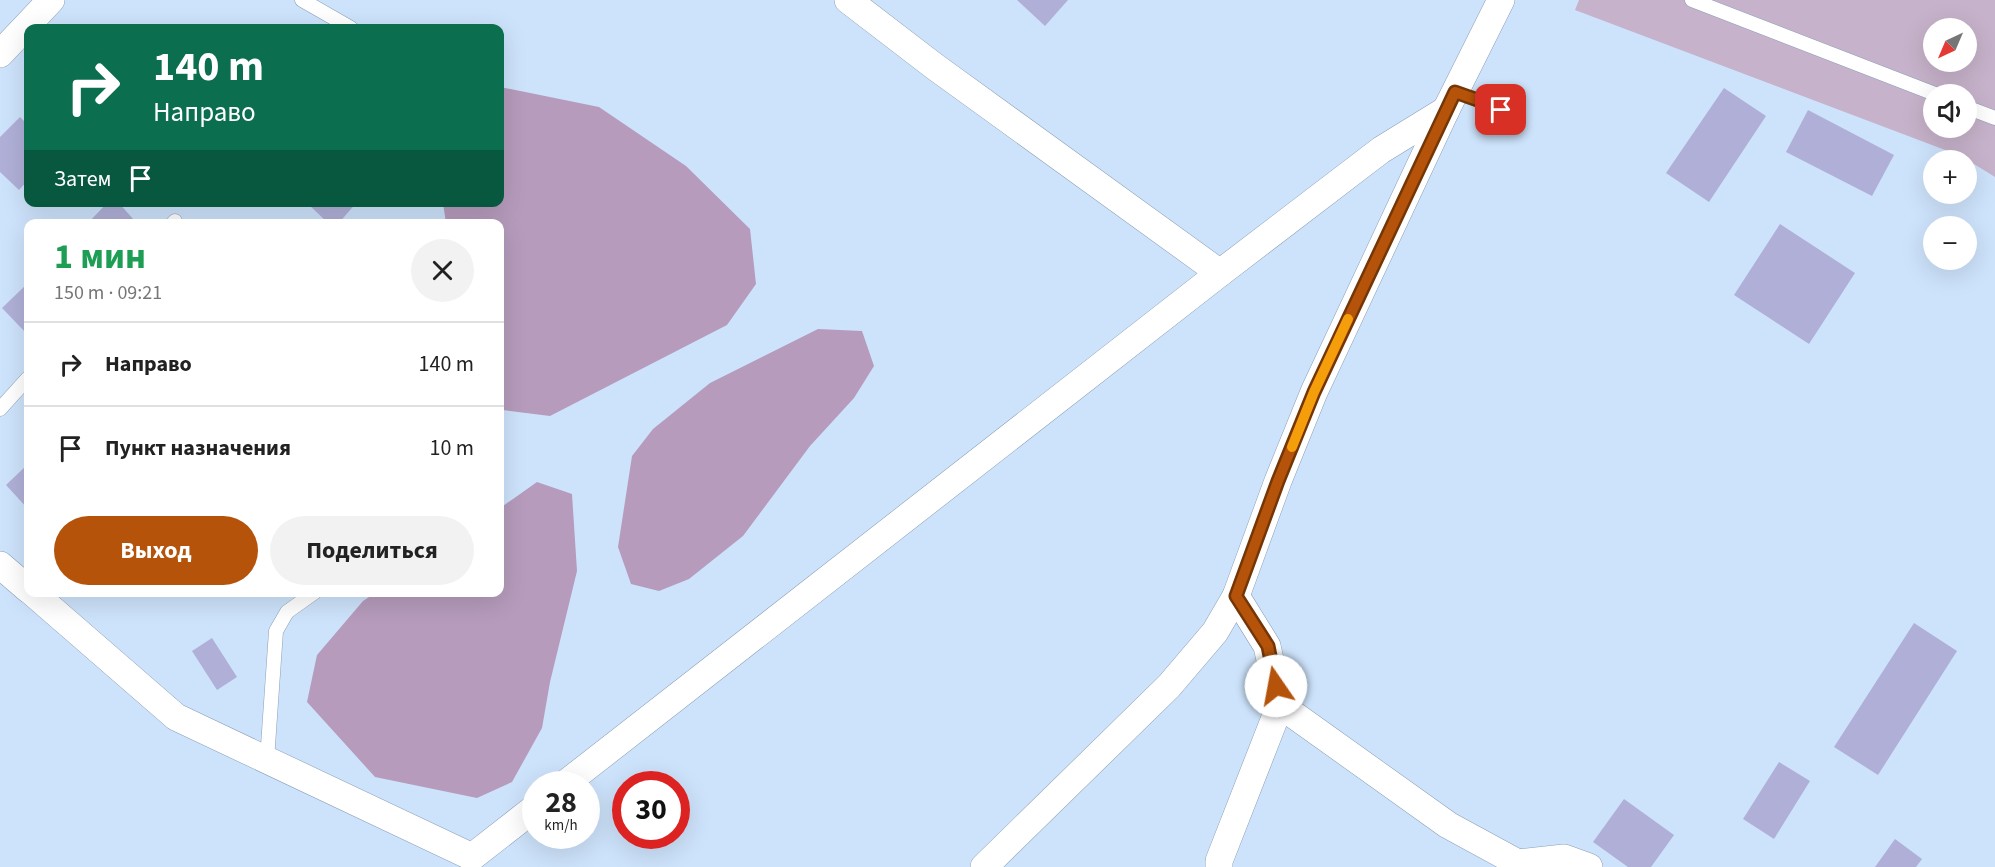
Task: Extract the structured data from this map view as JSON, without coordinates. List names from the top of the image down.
{
  "north": "bottom left",
  "page": {
    "map_buttons": ["+", "−"],
    "turn": ["140 m", "Направо"],
    "then": "Затем",
    "heading": ["1 мин", "150 m · 09:21"],
    "list": [
      {
        "name": "Направо",
        "value": "140 m"
      },
      {
        "name": "Пункт назначения",
        "value": "10 m"
      }
    ],
    "buttons": ["Выход", "Поделиться"],
    "speed": "28 km/h",
    "limit": "30"
  }
}
